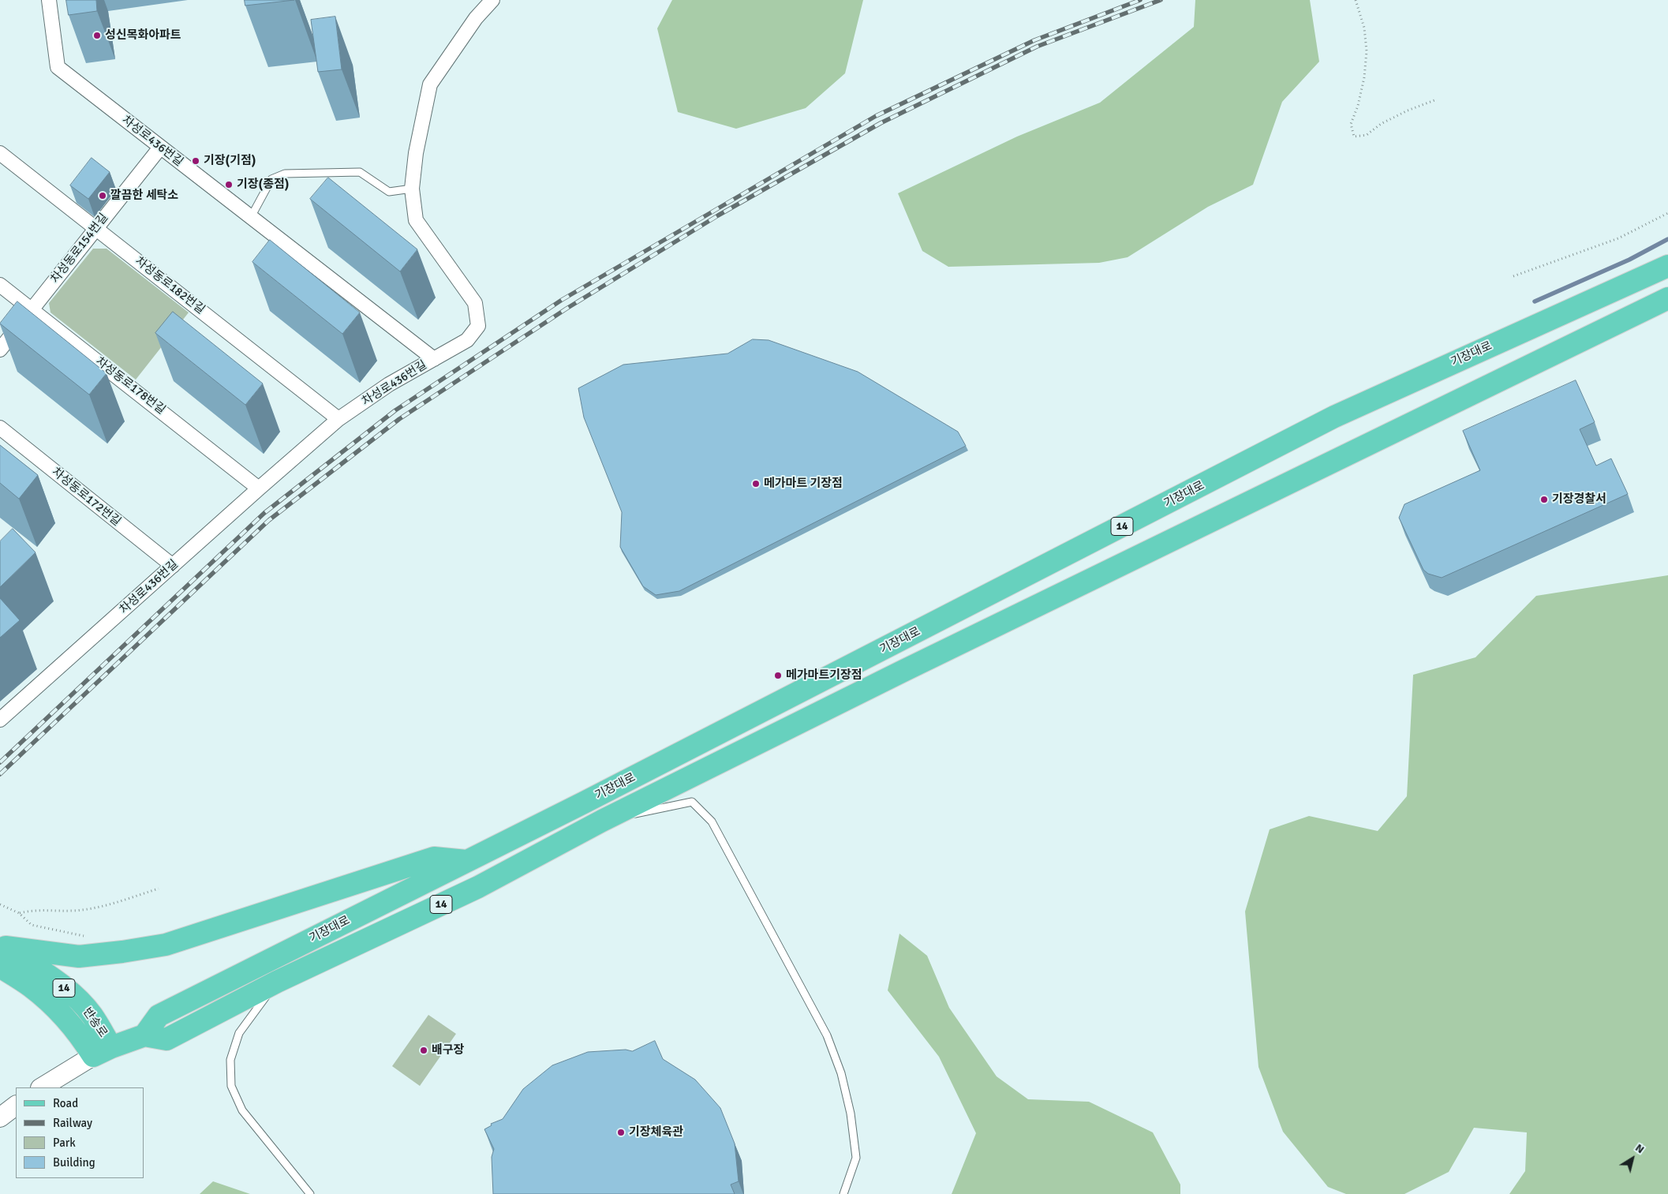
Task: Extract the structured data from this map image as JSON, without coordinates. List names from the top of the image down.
{
  "streets": {
    "main road": ["기장대로", "14", "반송로"],
    "street": [
      "차성로436번길",
      "차성동로154번길",
      "차성동로182번길",
      "차성동로178번길",
      "차성동로172번길"
    ]
  },
  "crossings": [
    ["차성로436번길", "차성동로154번길"],
    ["차성로436번길", "차성동로182번길"],
    ["차성로436번길", "차성동로178번길"],
    ["차성로436번길", "차성동로172번길"],
    ["차성동로154번길", "차성동로182번길"],
    ["차성동로154번길", "차성동로178번길"],
    ["기장대로", "반송로"]
  ],
  "places": [
    "성신목화아파트",
    "기장(기점)",
    "기장(종점)",
    "깔끔한 세탁소",
    "메가마트 기장점",
    "기장경찰서",
    "메가마트기장점",
    "배구장",
    "기장체육관"
  ],
  "legend": [
    "Road",
    "Railway",
    "Park",
    "Building"
  ],
  "north": "top right"
}
